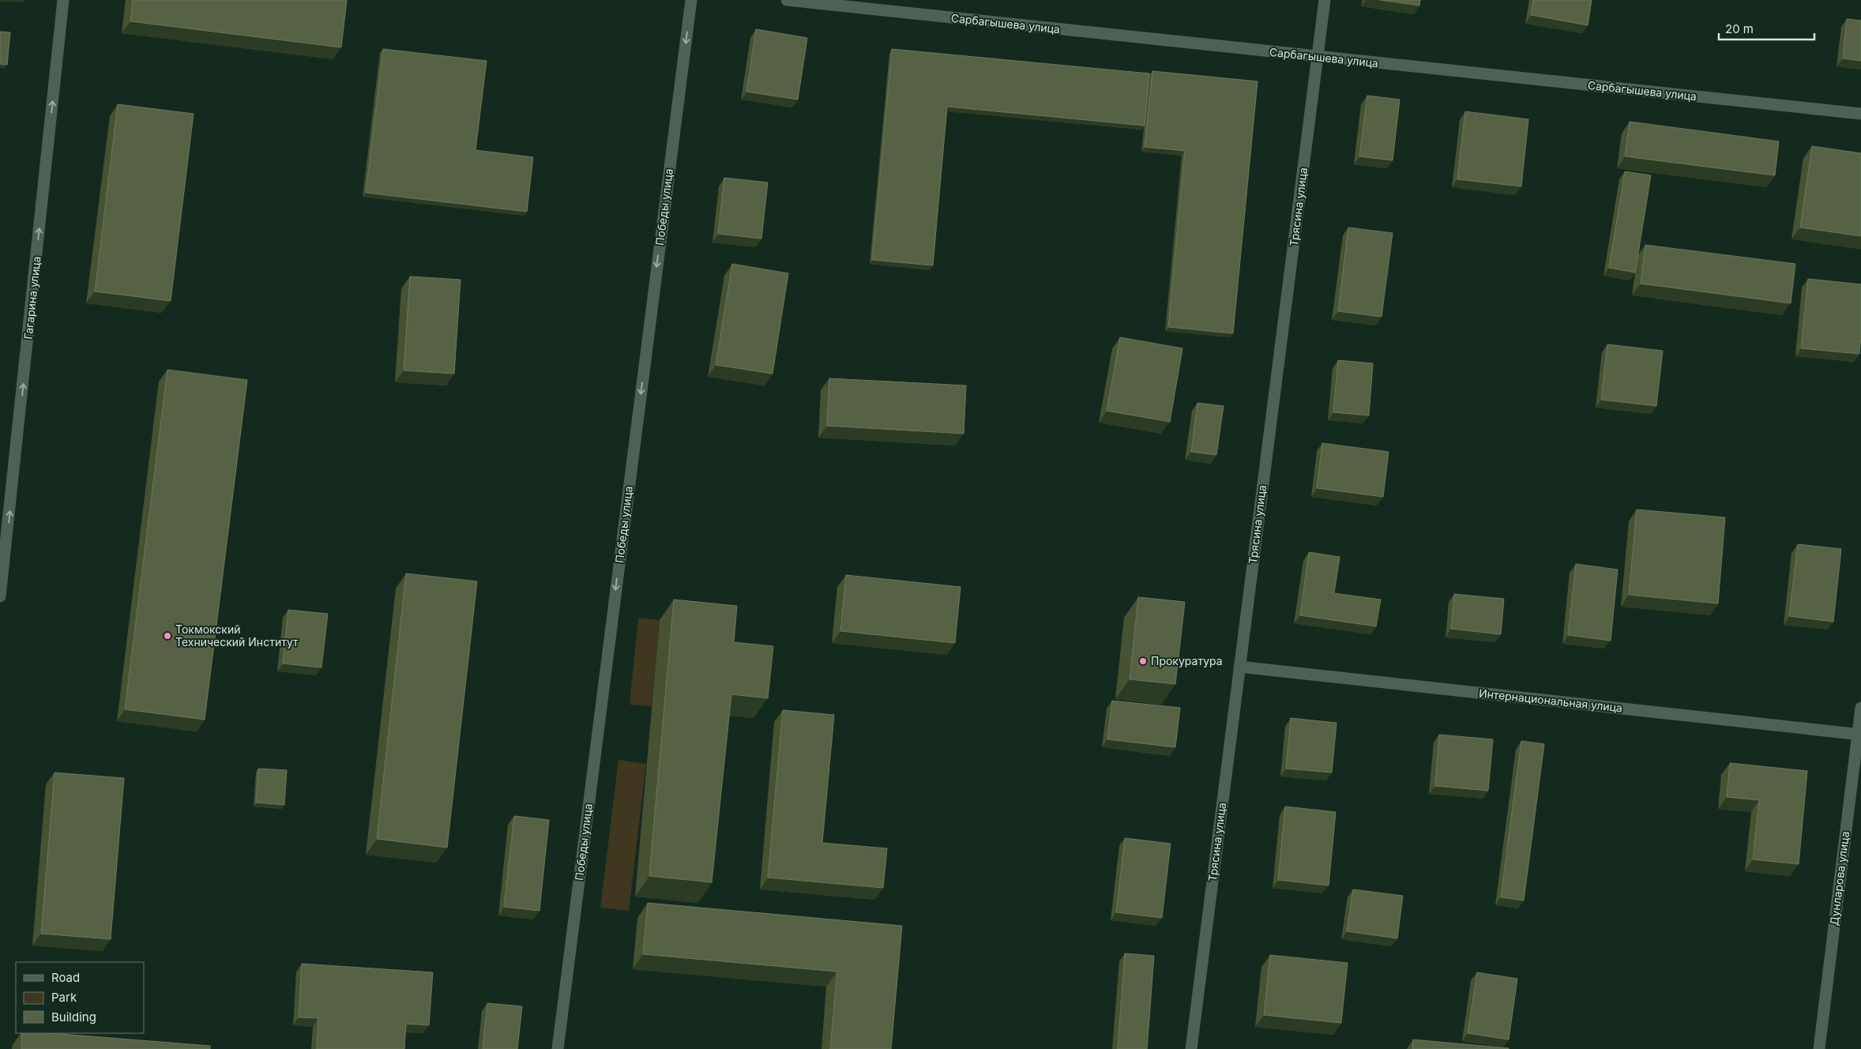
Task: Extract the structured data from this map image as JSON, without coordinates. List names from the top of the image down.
{
  "streets": {
    "street": [
      "Сарбагышева улица",
      "Победы улица",
      "Трясина улица",
      "Гагарина улица",
      "Интернациональная улица",
      "Дунларова улица"
    ]
  },
  "crossings": [
    ["Сарбагышева улица", "Трясина улица"],
    ["Трясина улица", "Интернациональная улица"],
    ["Интернациональная улица", "Дунларова улица"]
  ],
  "one_way": ["Победы улица", "Гагарина улица"],
  "places": ["Токмокский Технический Институт", "Прокуратура"],
  "legend": ["Road", "Park", "Building"],
  "scale_bar": "20 m"
}
